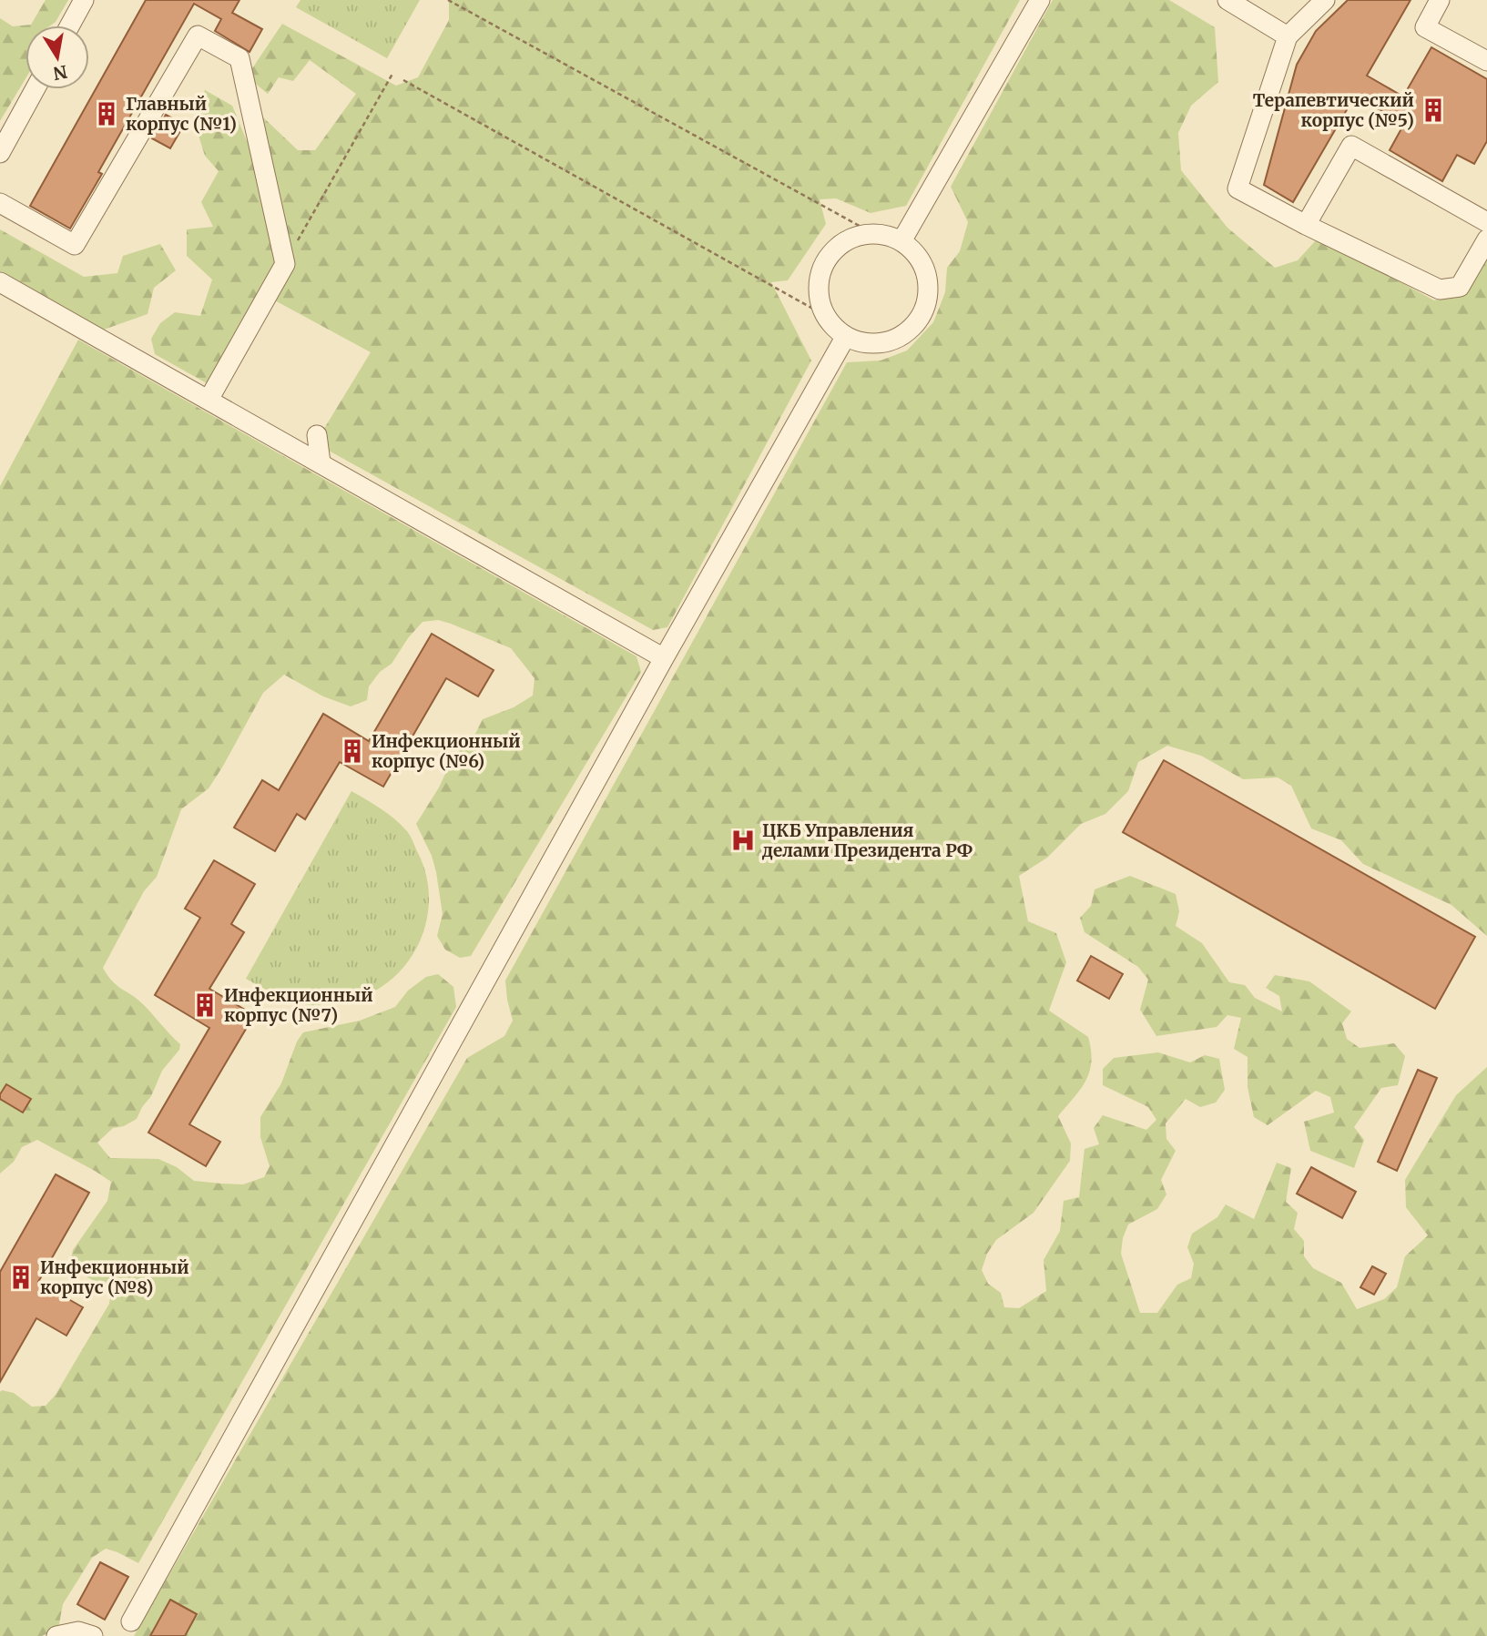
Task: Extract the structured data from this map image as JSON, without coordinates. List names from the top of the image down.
{
  "places": {
    "building": [
      "Терапевтический корпус (№5)",
      "Главный корпус (№1)",
      "Инфекционный корпус (№6)",
      "Инфекционный корпус (№7)",
      "Инфекционный корпус (№8)"
    ],
    "hospital": ["ЦКБ Управления делами Президента РФ"]
  },
  "north": "bottom"
}
